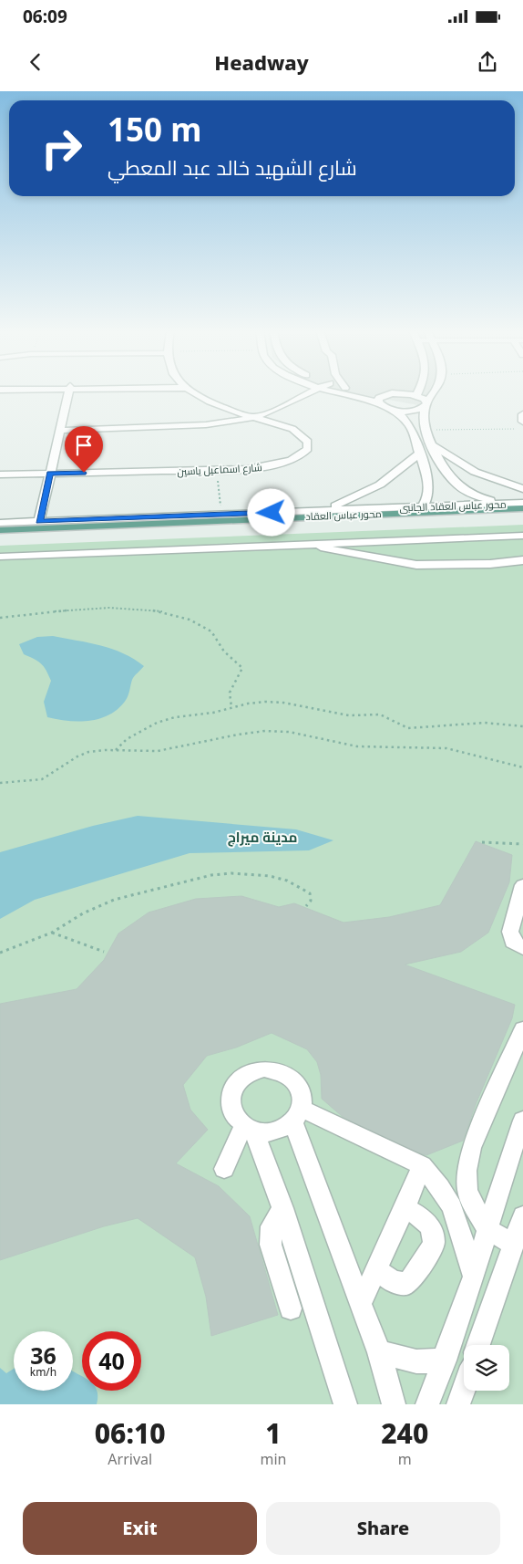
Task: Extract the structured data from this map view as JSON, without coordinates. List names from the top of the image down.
{
  "streets": {
    "main road": ["محور عباس العقاد"],
    "street": ["شارع اسماعيل ياسين", "محور عباس العقاد الجانبى"]
  },
  "crossings": [
    ["محور عباس العقاد الجانبى", "محور عباس العقاد"]
  ],
  "districts": ["مدينة ميراج"],
  "page": {
    "status": "06:09",
    "header": "Headway",
    "turn": ["150 m", "شارع الشهيد خالد عبد المعطي"],
    "speed": "36 km/h",
    "limit": "40",
    "eta": [
      "06:10",
      "Arrival",
      "1",
      "min",
      "240",
      "m"
    ],
    "buttons": ["Exit", "Share"]
  }
}
